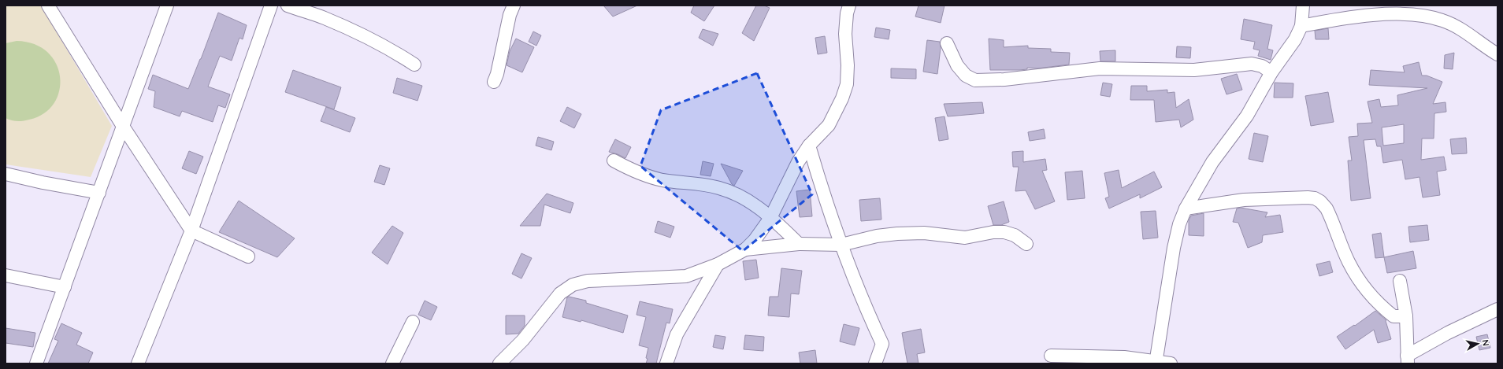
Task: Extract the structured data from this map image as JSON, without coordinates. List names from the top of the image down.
{
  "north": "right"
}
